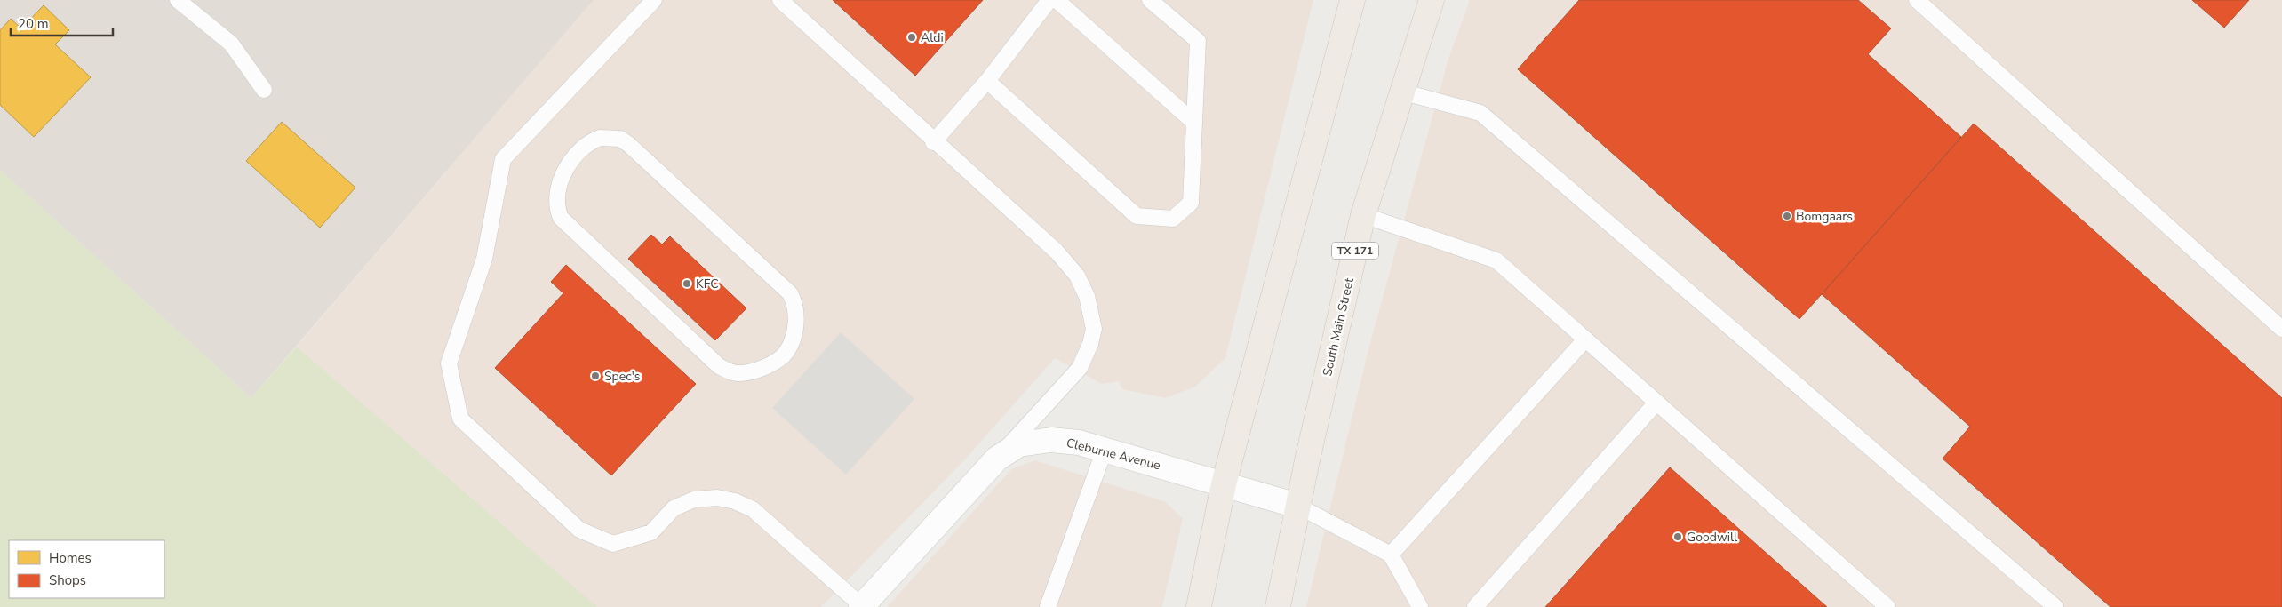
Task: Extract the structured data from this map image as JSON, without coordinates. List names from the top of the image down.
{
  "streets": {
    "main road": ["TX 171", "South Main Street"],
    "street": ["Cleburne Avenue"]
  },
  "crossings": [
    ["South Main Street", "Cleburne Avenue"]
  ],
  "places": [
    "Aldi",
    "Bomgaars",
    "KFC",
    "Spec's",
    "Goodwill"
  ],
  "legend": ["Homes", "Shops"],
  "scale_bar": "20 m"
}
